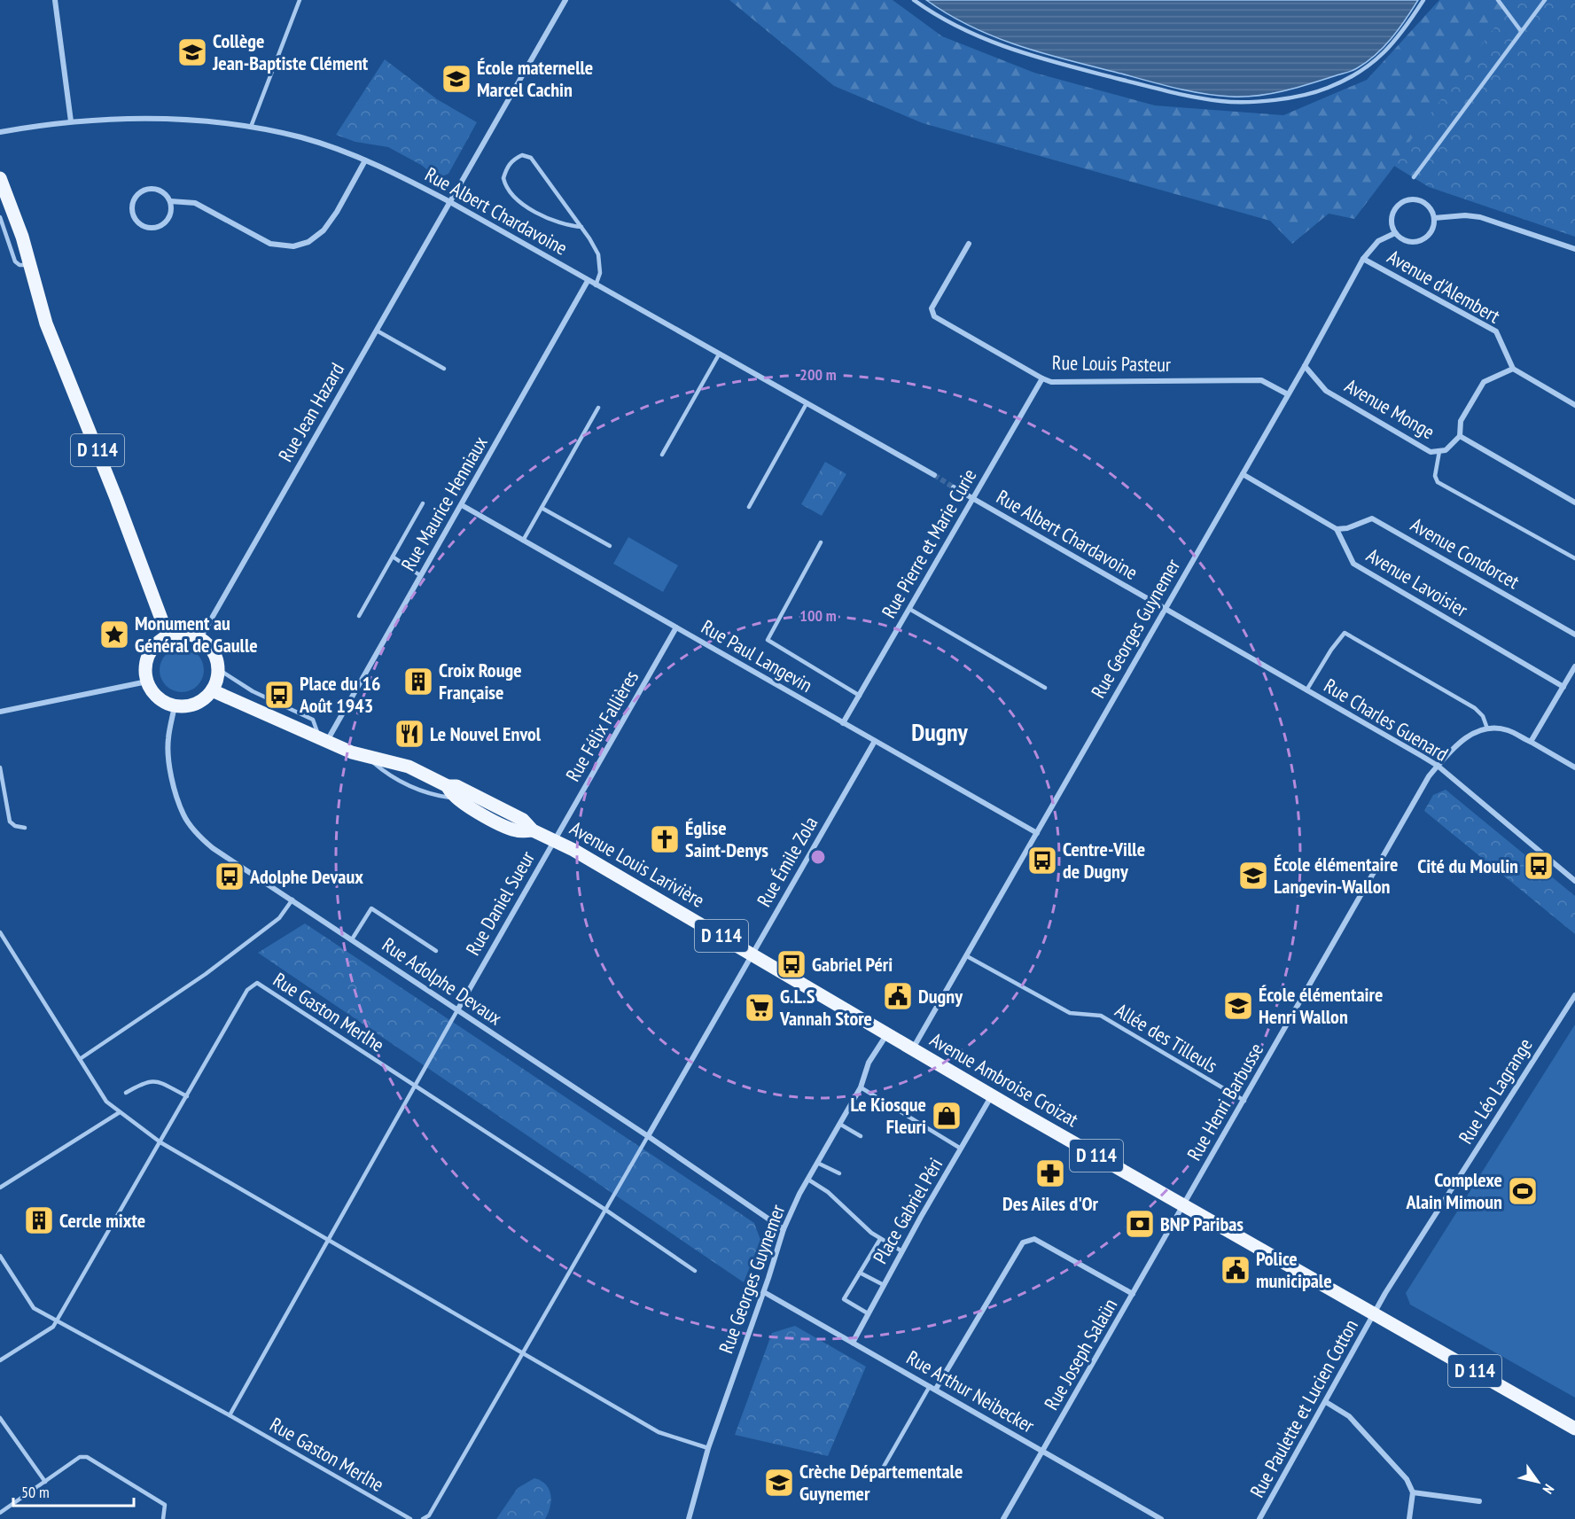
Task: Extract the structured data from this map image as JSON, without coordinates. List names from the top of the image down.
{
  "streets": {
    "main road": ["D 114", "Avenue Louis Larivière", "Avenue Ambroise Croizat"],
    "street": [
      "Rue Albert Chardavoine",
      "Avenue d'Alembert",
      "Rue Louis Pasteur",
      "Avenue Monge",
      "Rue Jean Hazard",
      "Rue Maurice Henniaux",
      "Rue Pierre et Marie Curie",
      "Avenue Condorcet",
      "Avenue Lavoisier",
      "Rue Georges Guynemer",
      "Rue Paul Langevin",
      "Rue Charles Guenard",
      "Rue Félix Fallières",
      "Rue Émile Zola",
      "Rue Daniel Sueur",
      "Rue Adolphe Devaux",
      "Rue Léo Lagrange",
      "Rue Henri Barbusse",
      "Place Gabriel Péri",
      "Rue Joseph Salaün",
      "Rue Arthur Neibecker",
      "Rue Paulette et Lucien Cotton"
    ],
    "lane": ["Rue Gaston Merlhe", "Allée des Tilleuls"]
  },
  "crossings": [
    ["Rue Albert Chardavoine", "Rue Jean Hazard"],
    ["Rue Albert Chardavoine", "Rue Maurice Henniaux"],
    ["Rue Albert Chardavoine", "Rue Pierre et Marie Curie"],
    ["Rue Albert Chardavoine", "Rue Georges Guynemer"],
    ["Rue Albert Chardavoine", "Rue Charles Guenard"],
    ["Avenue d'Alembert", "Rue Georges Guynemer"],
    ["Rue Louis Pasteur", "Rue Pierre et Marie Curie"],
    ["Rue Louis Pasteur", "Rue Georges Guynemer"],
    ["Avenue Monge", "Rue Georges Guynemer"],
    ["Rue Jean Hazard", "D 114"],
    ["Rue Jean Hazard", "Avenue Louis Larivière"],
    ["Rue Jean Hazard", "Rue Adolphe Devaux"],
    ["D 114", "Avenue Louis Larivière"],
    ["D 114", "Rue Adolphe Devaux"],
    ["Rue Maurice Henniaux", "Rue Paul Langevin"],
    ["Rue Maurice Henniaux", "Avenue Louis Larivière"],
    ["Rue Pierre et Marie Curie", "Rue Paul Langevin"],
    ["Avenue Condorcet", "Avenue Lavoisier"],
    ["Rue Georges Guynemer", "Rue Paul Langevin"],
    ["Rue Georges Guynemer", "Rue Charles Guenard"],
    ["Rue Georges Guynemer", "Avenue Louis Larivière"],
    ["Rue Georges Guynemer", "Rue Adolphe Devaux"],
    ["Rue Georges Guynemer", "Allée des Tilleuls"],
    ["Rue Georges Guynemer", "Avenue Ambroise Croizat"],
    ["Rue Georges Guynemer", "Rue Arthur Neibecker"],
    ["Rue Paul Langevin", "Rue Félix Fallières"],
    ["Rue Paul Langevin", "Rue Émile Zola"],
    ["Rue Charles Guenard", "Rue Henri Barbusse"],
    ["Rue Félix Fallières", "Avenue Louis Larivière"],
    ["Rue Félix Fallières", "Rue Daniel Sueur"],
    ["Rue Émile Zola", "Avenue Louis Larivière"],
    ["Rue Émile Zola", "Rue Adolphe Devaux"],
    ["Avenue Louis Larivière", "Rue Daniel Sueur"],
    ["Avenue Louis Larivière", "Rue Adolphe Devaux"],
    ["Avenue Louis Larivière", "Avenue Ambroise Croizat"],
    ["Rue Daniel Sueur", "Rue Adolphe Devaux"],
    ["Allée des Tilleuls", "Rue Henri Barbusse"],
    ["Avenue Ambroise Croizat", "Rue Léo Lagrange"],
    ["Avenue Ambroise Croizat", "Rue Henri Barbusse"],
    ["Avenue Ambroise Croizat", "Place Gabriel Péri"],
    ["Avenue Ambroise Croizat", "Rue Joseph Salaün"],
    ["Avenue Ambroise Croizat", "Rue Paulette et Lucien Cotton"],
    ["Rue Léo Lagrange", "Rue Paulette et Lucien Cotton"],
    ["Rue Henri Barbusse", "Rue Joseph Salaün"],
    ["Place Gabriel Péri", "Rue Arthur Neibecker"],
    ["Rue Joseph Salaün", "Rue Arthur Neibecker"]
  ],
  "districts": ["Dugny"],
  "places": {
    "school or university": [
      "Collège Jean-Baptiste Clément",
      "École maternelle Marcel Cachin",
      "École élémentaire Langevin-Wallon",
      "École élémentaire Henri Wallon",
      "Crèche Départementale Guynemer"
    ],
    "place": ["Monument au Général de Gaulle"],
    "building": ["Croix Rouge Française", "Cercle mixte"],
    "bus stop": [
      "Place du 16 Août 1943",
      "Centre-Ville de Dugny",
      "Cité du Moulin",
      "Adolphe Devaux",
      "Gabriel Péri"
    ],
    "restaurant": ["Le Nouvel Envol"],
    "church": ["Église Saint-Denys"],
    "public building": ["Dugny", "Police municipale"],
    "supermarket": ["G.L.S Vannah Store"],
    "shop": ["Le Kiosque Fleuri"],
    "pharmacy": ["Des Ailes d'Or"],
    "sports": ["Complexe Alain Mimoun"],
    "bank": ["BNP Paribas"]
  },
  "scale_bar": "50 m",
  "north": "bottom right",
  "rings": ["200 m", "100 m"]
}
